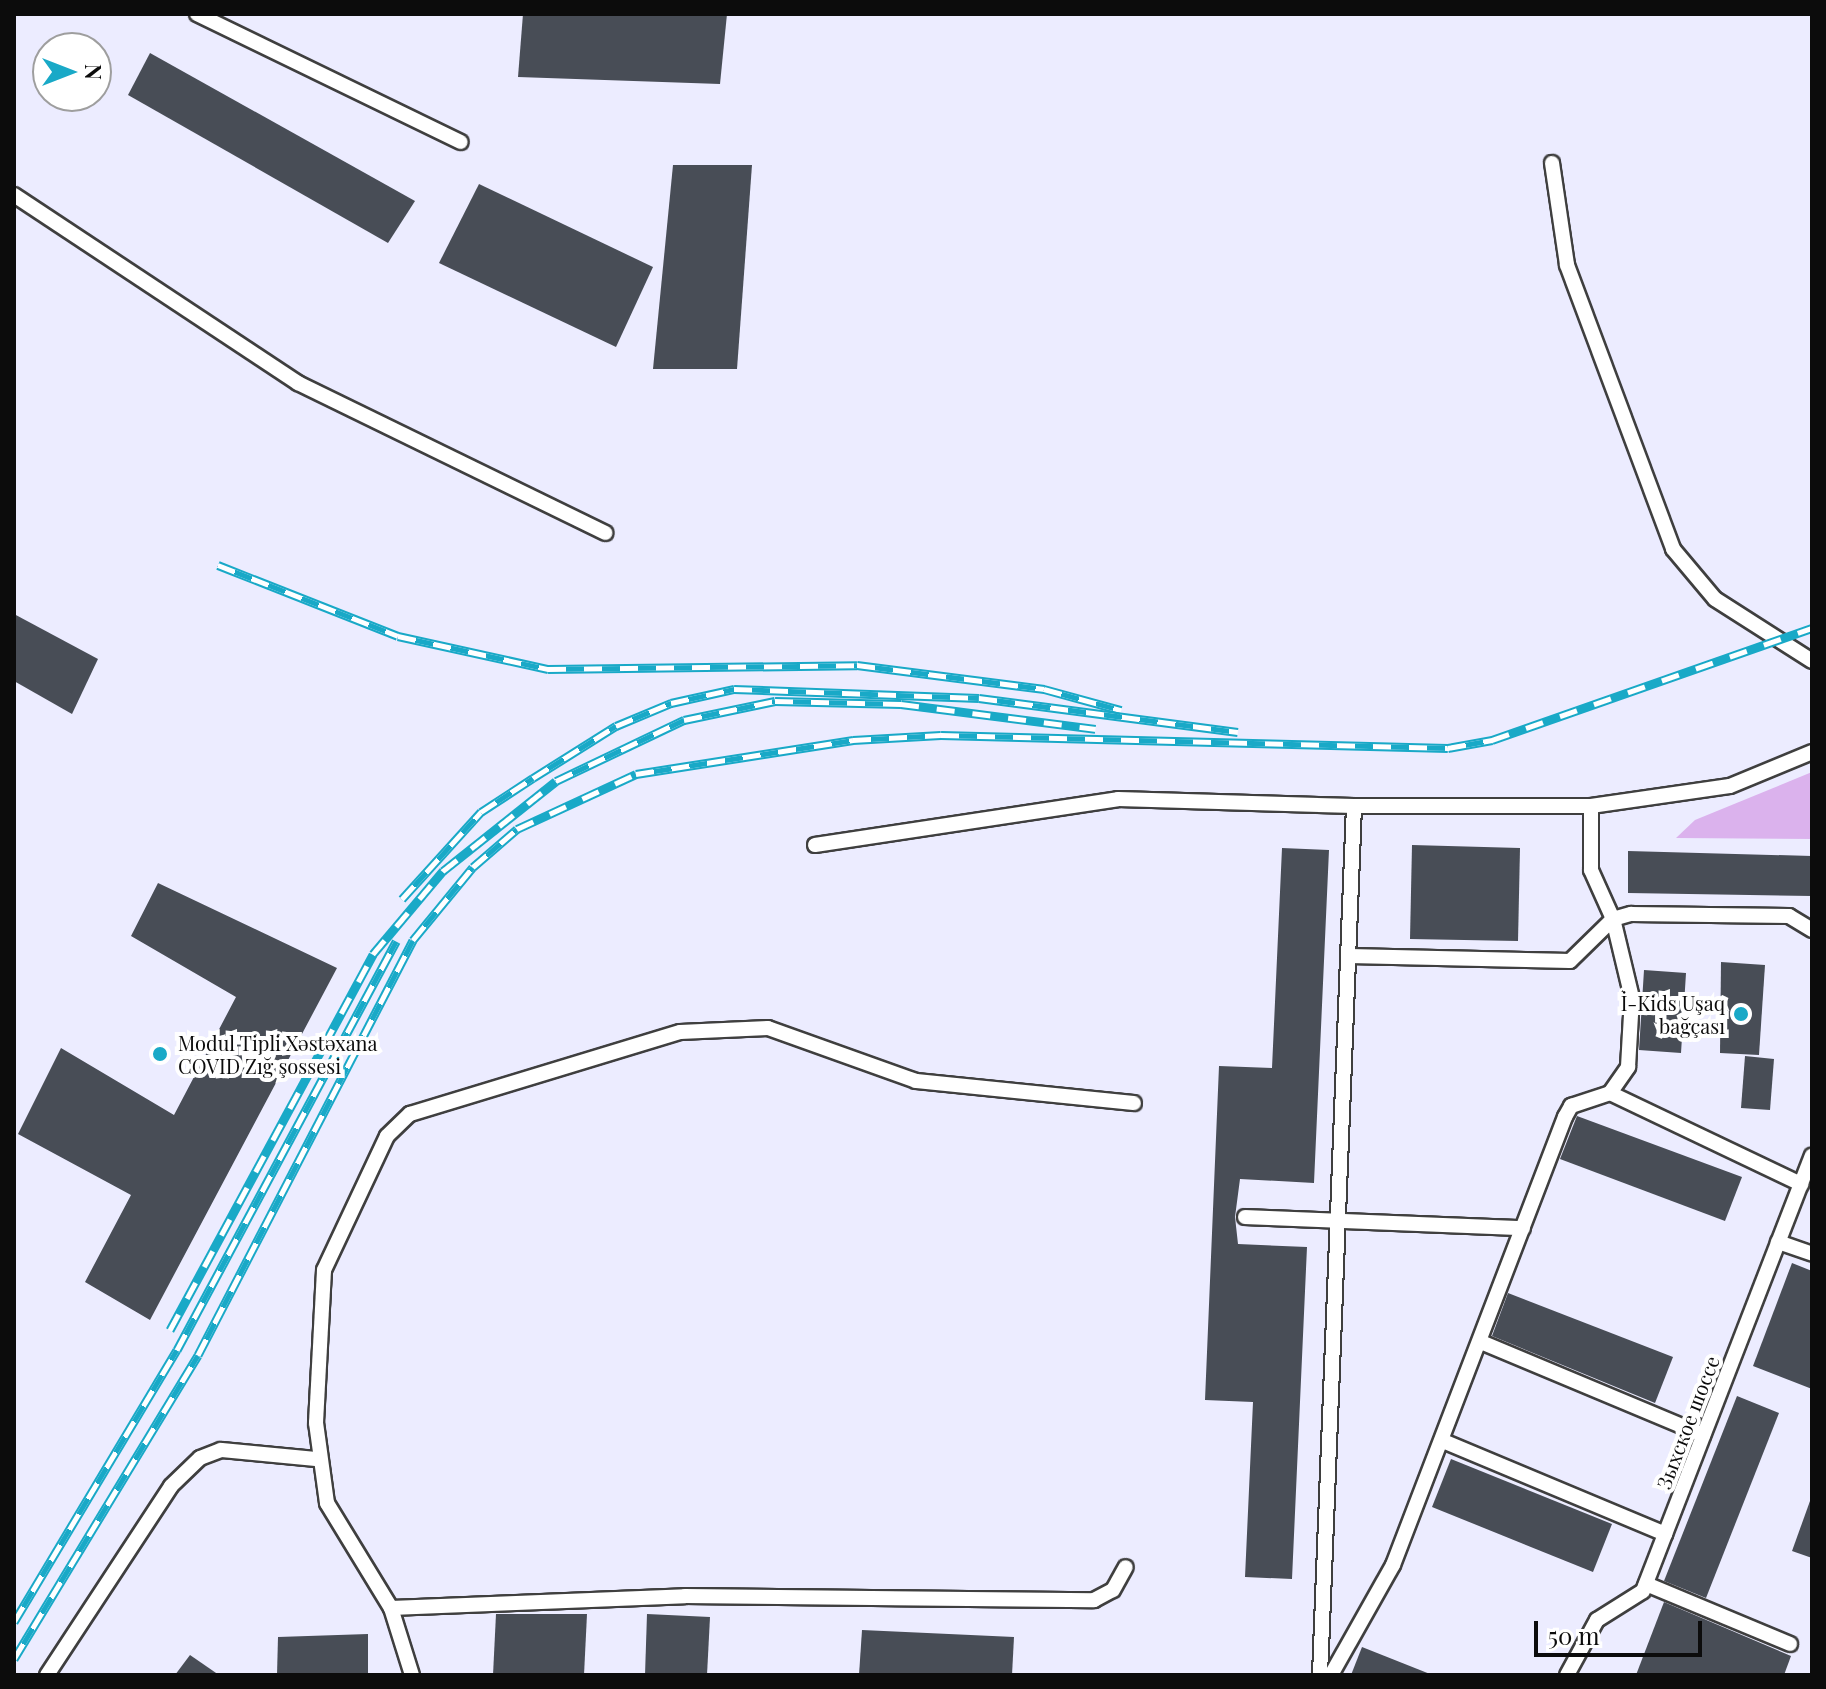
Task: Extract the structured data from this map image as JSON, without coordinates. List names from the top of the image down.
{
  "streets": {
    "lane": ["Зыхское шоссе"]
  },
  "places": ["İ-Kids Uşaq bağçası", "Modul Tipli Xəstəxana COVID Zığ şossesi"],
  "scale_bar": "50 m",
  "north": "right"
}
